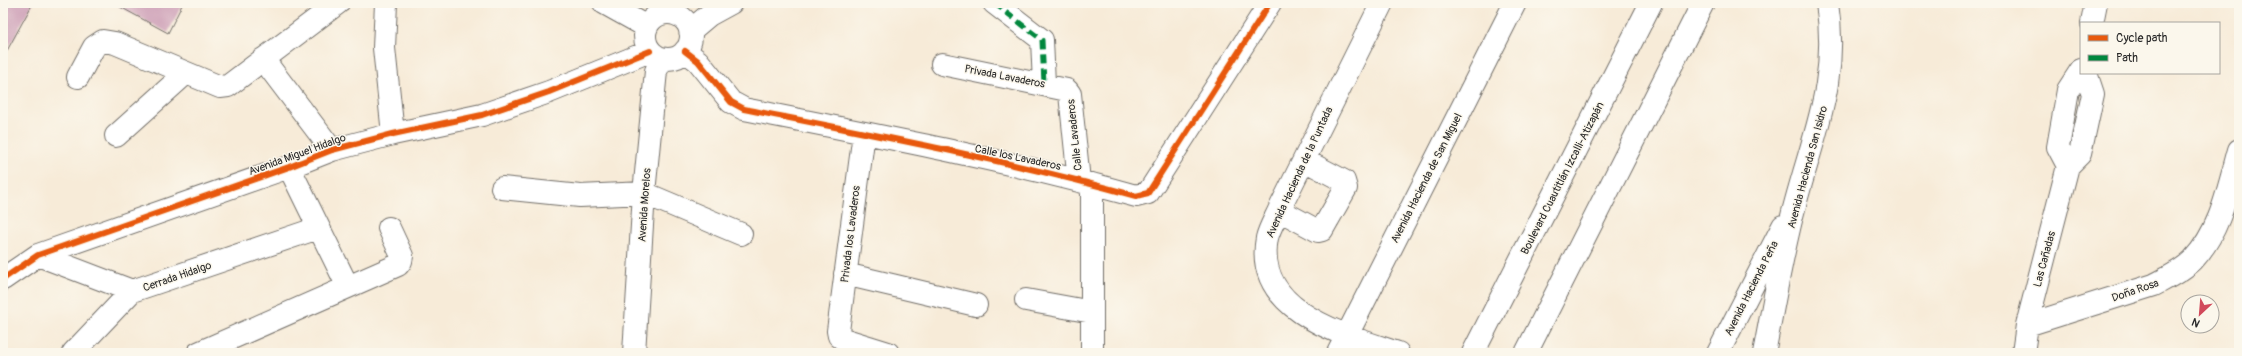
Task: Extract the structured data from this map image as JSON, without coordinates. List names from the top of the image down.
{
  "streets": {
    "street": [
      "Privada Lavaderos",
      "Calle Lavaderos",
      "Avenida Miguel Hidalgo",
      "Calle los Lavaderos",
      "Avenida Hacienda San Isidro",
      "Avenida Hacienda de la Puntada",
      "Avenida Hacienda de San Miguel",
      "Boulevard Cuautitlán Izcalli-Atizapán",
      "Avenida Morelos",
      "Privada los Lavaderos",
      "Las Cañadas",
      "Cerrada Hidalgo",
      "Avenida Hacienda Peña",
      "Doña Rosa"
    ]
  },
  "crossings": [
    ["Privada Lavaderos", "Calle Lavaderos"],
    ["Calle Lavaderos", "Calle los Lavaderos"],
    ["Avenida Miguel Hidalgo", "Calle los Lavaderos"],
    ["Avenida Miguel Hidalgo", "Avenida Morelos"],
    ["Avenida Miguel Hidalgo", "Cerrada Hidalgo"],
    ["Calle los Lavaderos", "Avenida Morelos"],
    ["Calle los Lavaderos", "Privada los Lavaderos"],
    ["Avenida Hacienda San Isidro", "Avenida Hacienda Peña"],
    ["Avenida Hacienda de la Puntada", "Avenida Hacienda de San Miguel"],
    ["Las Cañadas", "Doña Rosa"]
  ],
  "legend": ["Cycle path", "Path"],
  "north": "bottom left"
}
